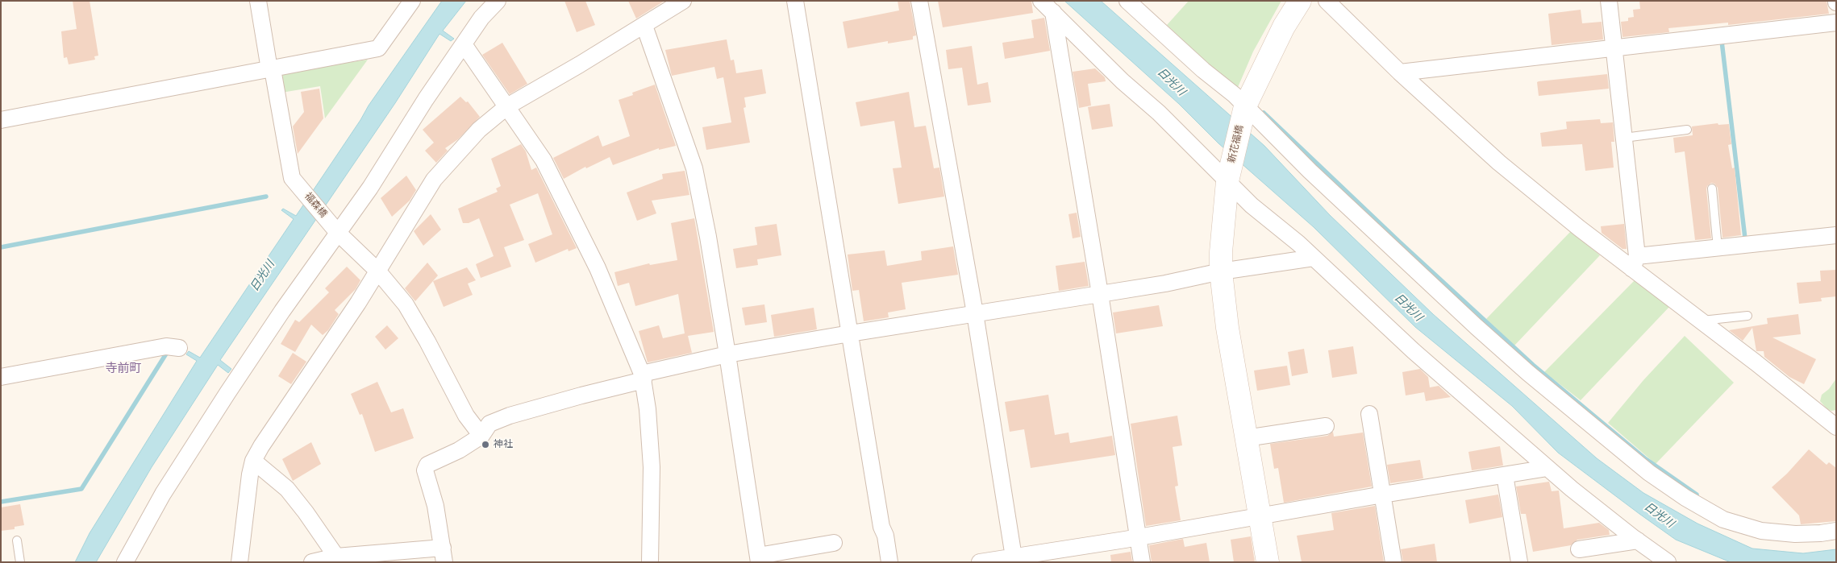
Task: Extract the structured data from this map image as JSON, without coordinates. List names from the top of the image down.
{
  "streets": {
    "street": ["新花福橋", "福森橋"]
  },
  "districts": ["寺前町"],
  "water": ["日光川"],
  "places": ["神社"]
}
